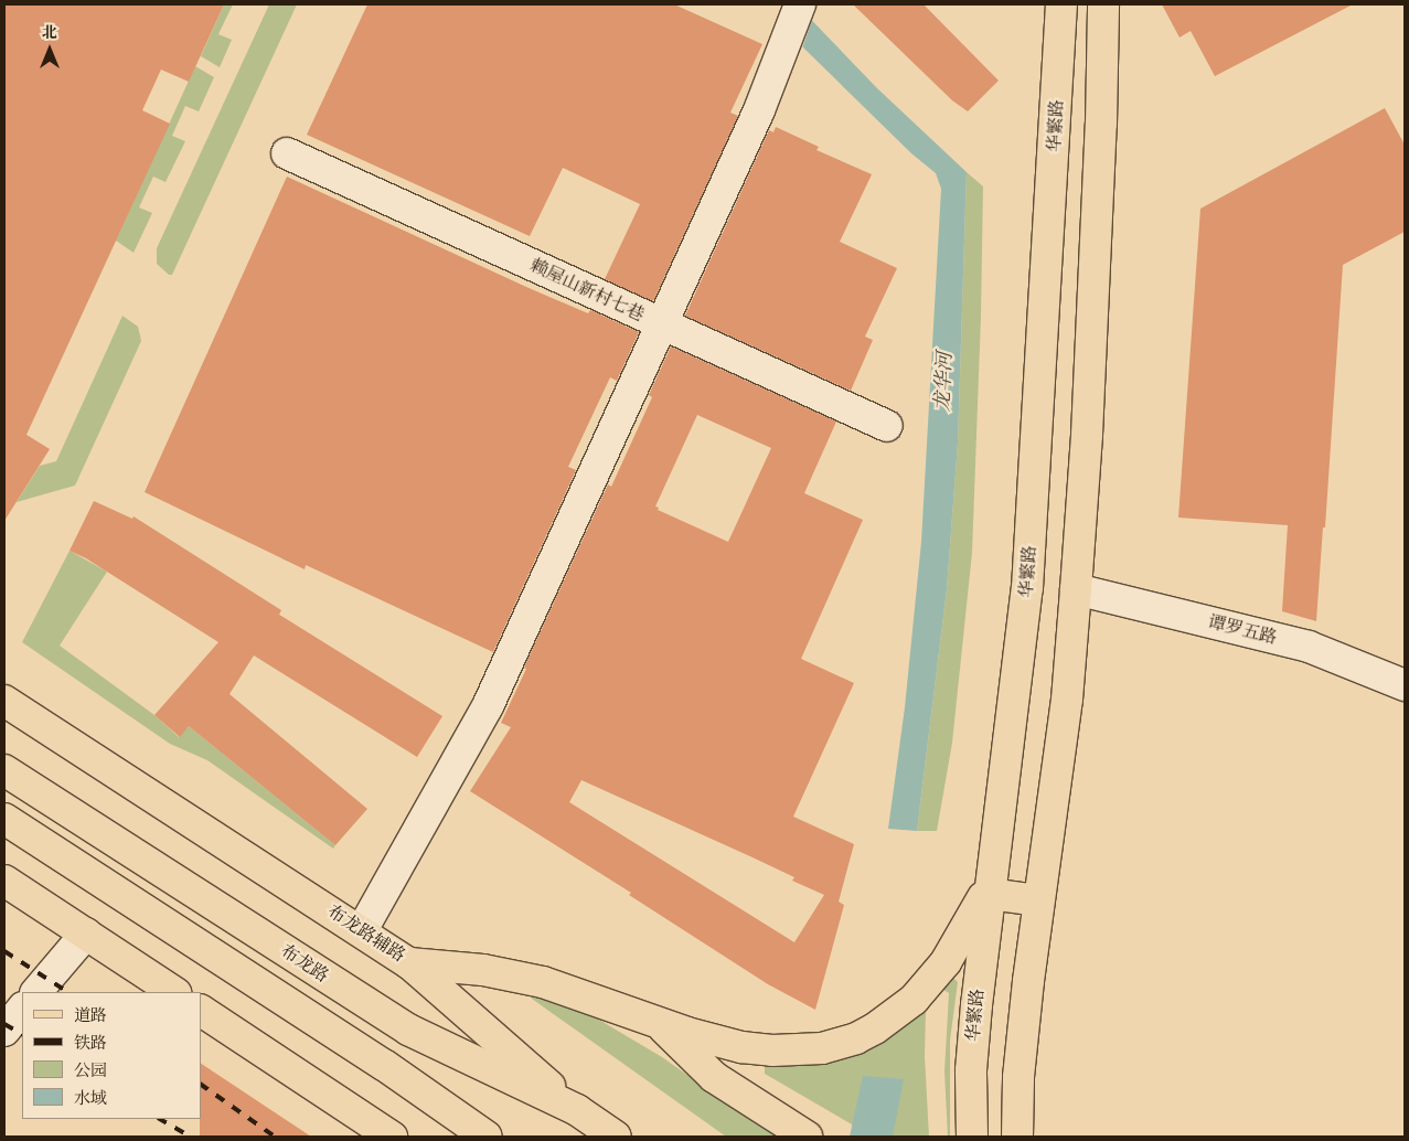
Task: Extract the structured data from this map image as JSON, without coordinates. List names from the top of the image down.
{
  "streets": {
    "main road": ["华繁路", "布龙路辅路", "布龙路"],
    "street": ["赖屋山新村七巷", "谭罗五路"]
  },
  "water": ["龙华河"],
  "legend": [
    "道路",
    "铁路",
    "公园",
    "水域"
  ],
  "north": "top"
}
